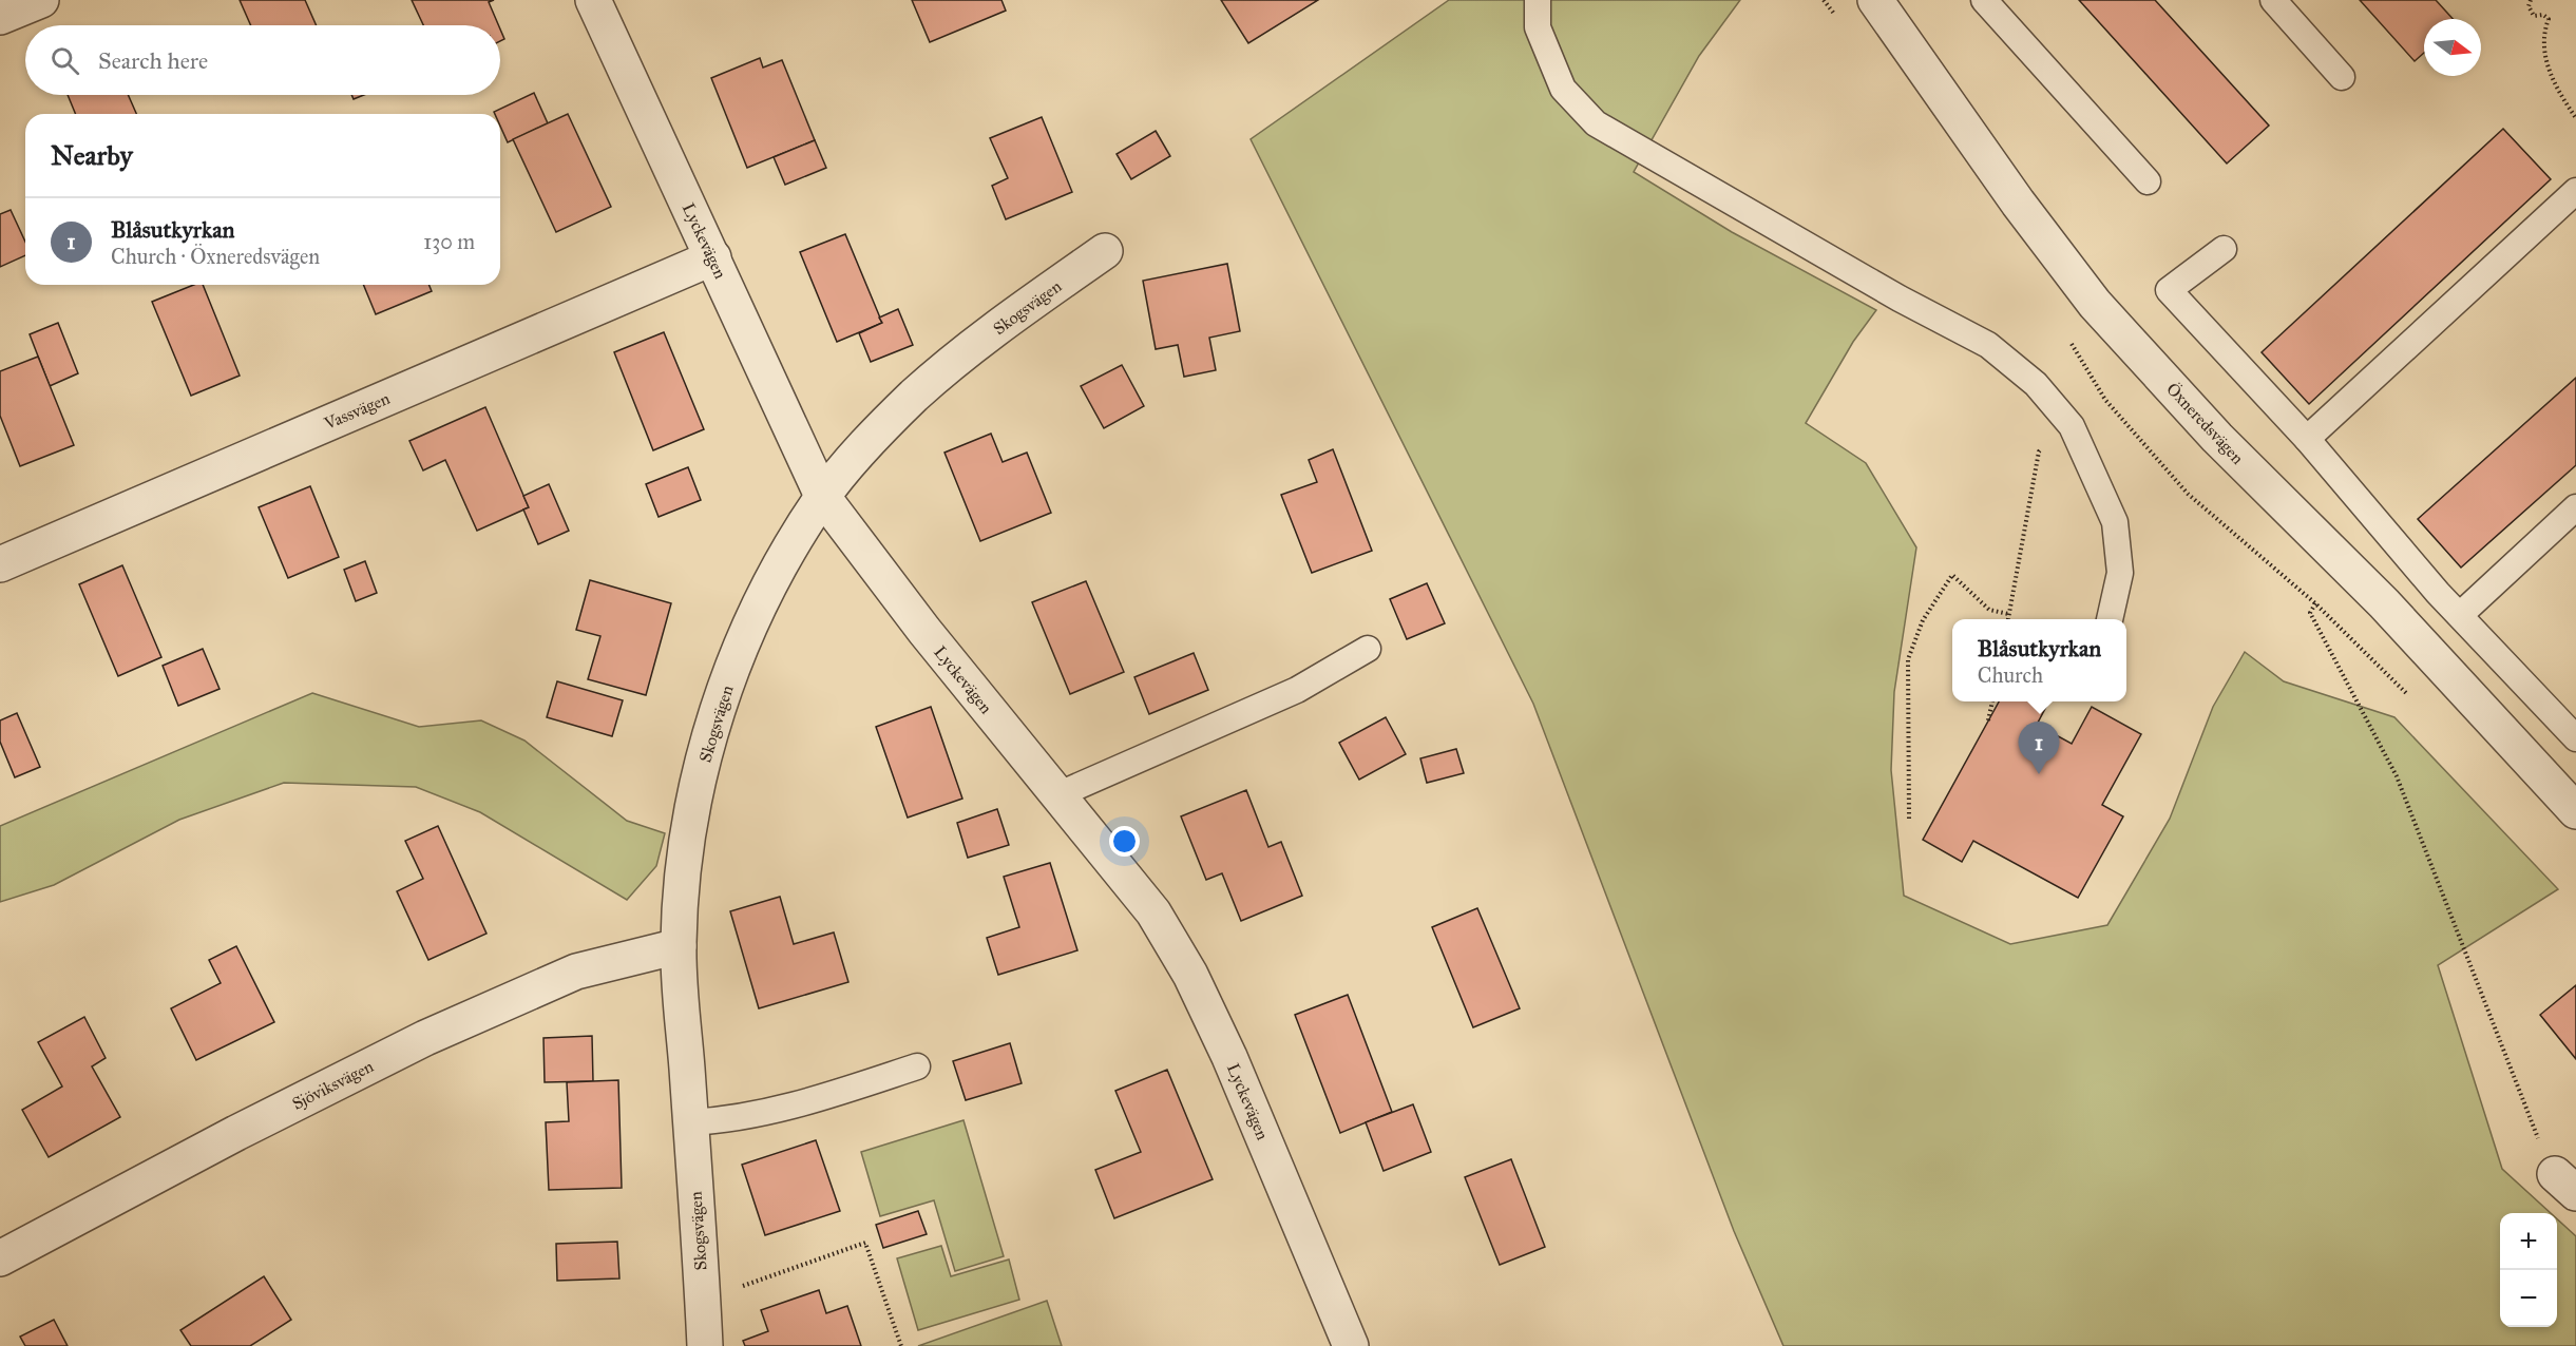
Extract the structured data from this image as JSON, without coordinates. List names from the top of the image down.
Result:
{
  "streets": {
    "street": [
      "Lyckevägen",
      "Skogsvägen",
      "Vassvägen",
      "Öxneredsvägen",
      "Sjöviksvägen"
    ]
  },
  "crossings": [
    ["Lyckevägen", "Skogsvägen"],
    ["Lyckevägen", "Vassvägen"],
    ["Skogsvägen", "Sjöviksvägen"]
  ],
  "north": "right",
  "page": {
    "search": "Search here",
    "heading": "Nearby",
    "list": [
      {
        "mark": "1",
        "name": "Blåsutkyrkan",
        "note": "Church · Öxneredsvägen",
        "value": "130 m"
      }
    ],
    "popup": ["Blåsutkyrkan", "Church"],
    "pins": "1",
    "map_buttons": ["+", "−"]
  }
}
